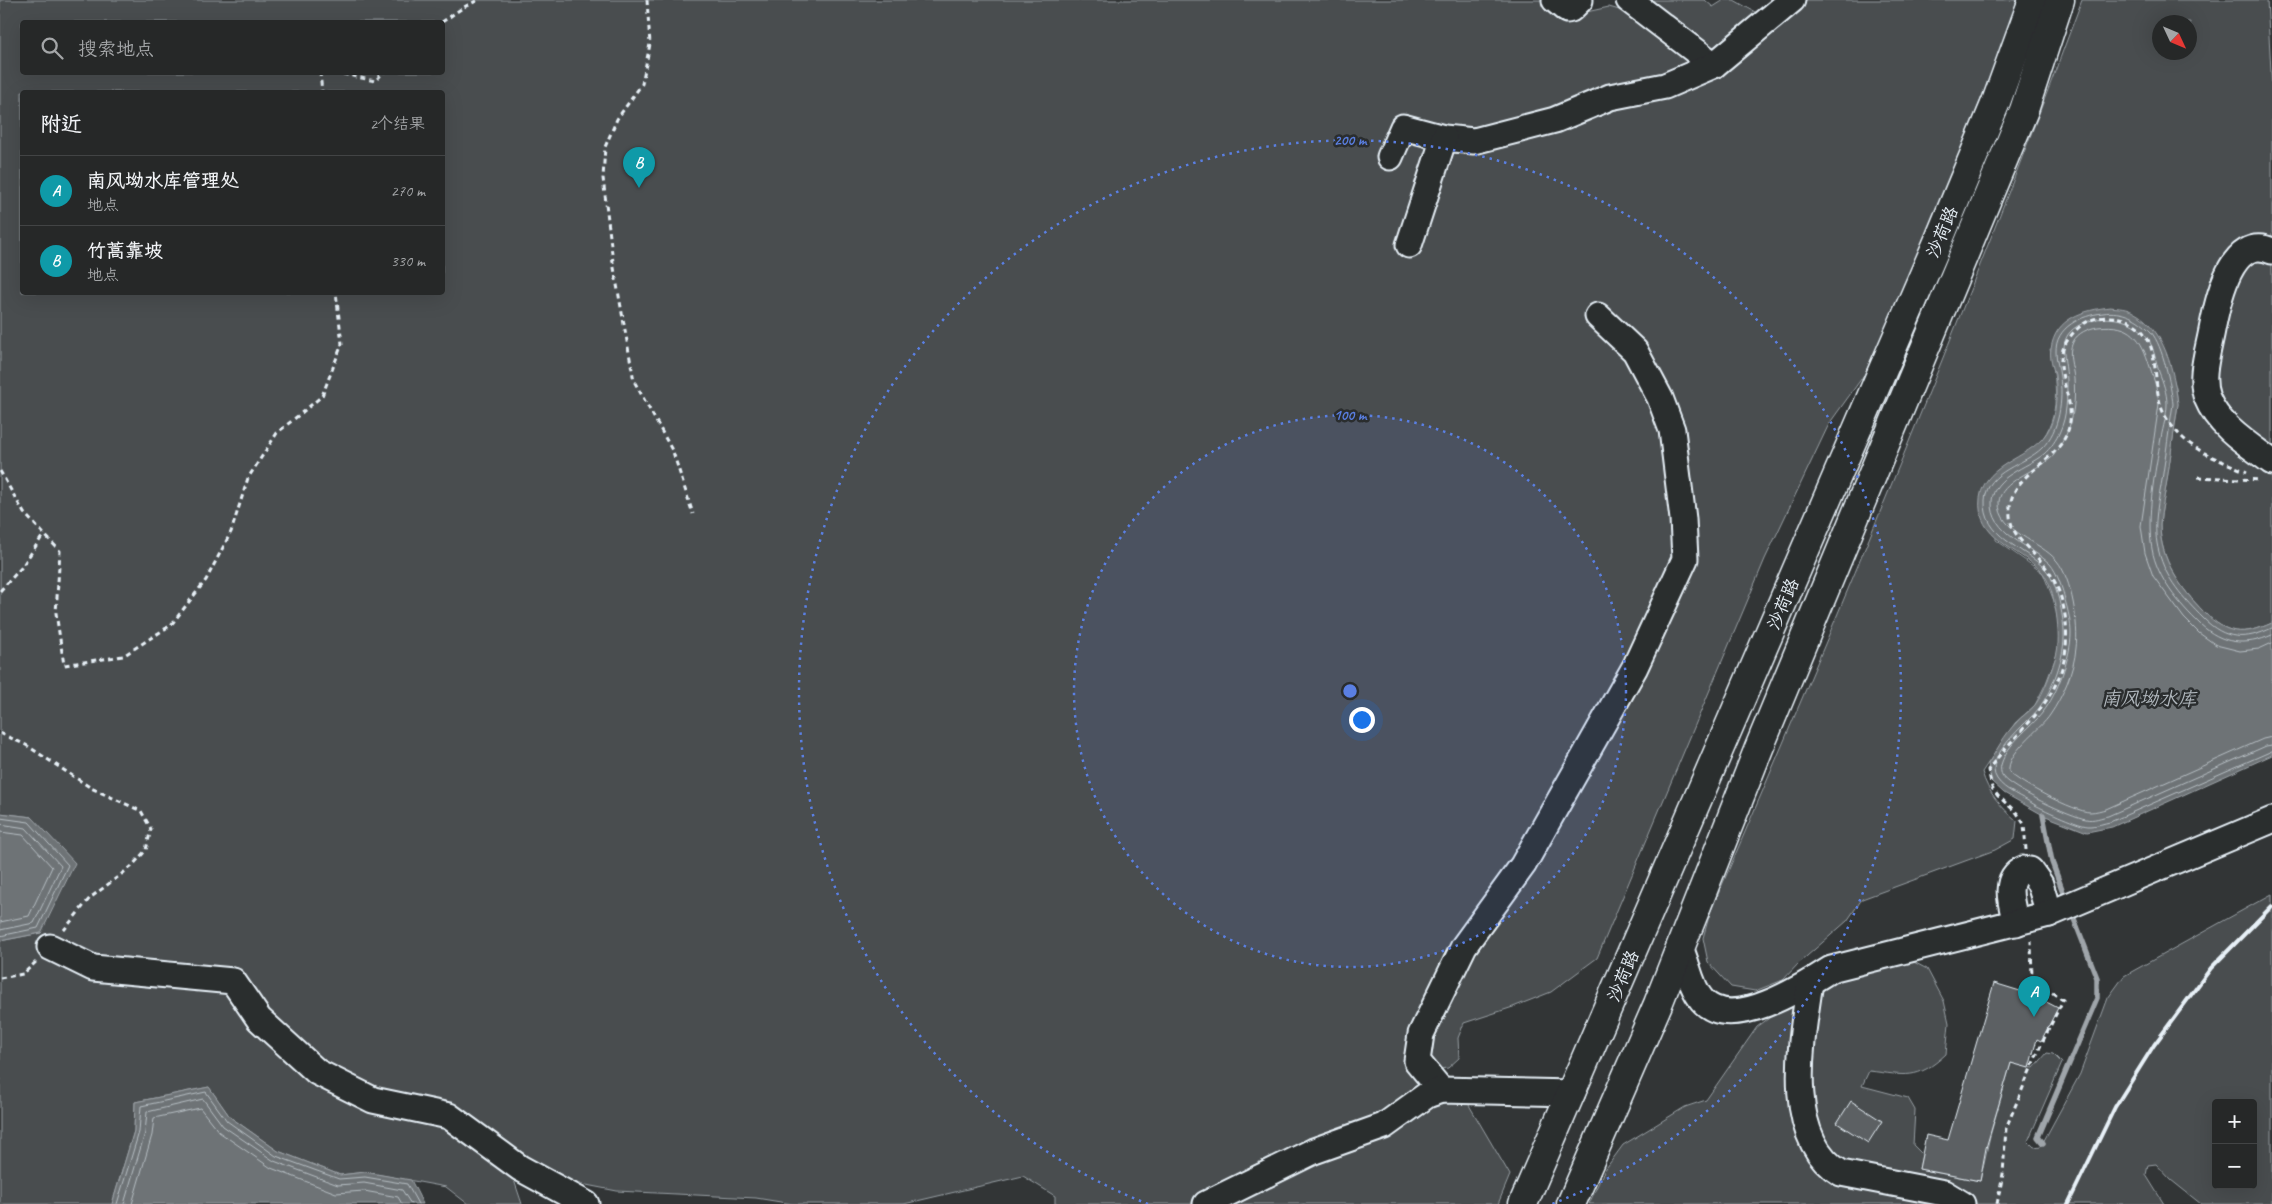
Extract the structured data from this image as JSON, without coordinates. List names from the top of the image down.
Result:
{
  "streets": {
    "main road": ["沙荷路"]
  },
  "water": ["南风坳水库"],
  "north": "bottom right",
  "page": {
    "search": "搜索地点",
    "heading": ["附近", "2个结果"],
    "pins": ["B", "A"],
    "list": [
      {
        "mark": "A",
        "name": "南风坳水库管理处",
        "note": "地点",
        "value": "270 m"
      },
      {
        "mark": "B",
        "name": "竹蒿靠坡",
        "note": "地点",
        "value": "330 m"
      }
    ],
    "map_buttons": ["+", "−"]
  },
  "rings": ["200 m", "100 m"]
}
